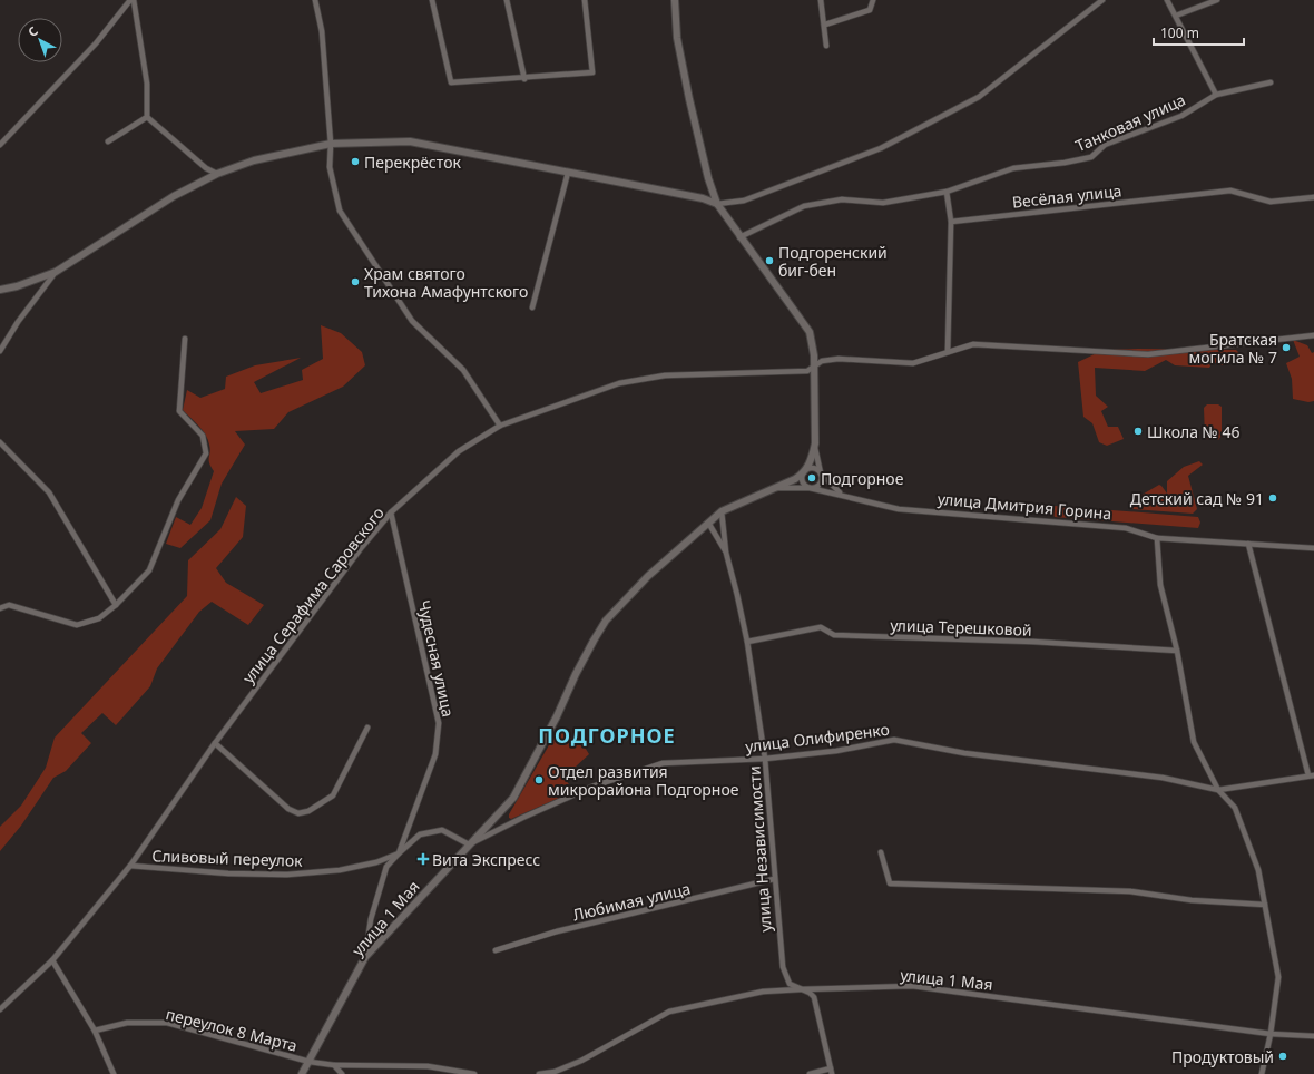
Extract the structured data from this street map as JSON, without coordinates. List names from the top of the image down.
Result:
{
  "streets": {
    "street": [
      "Танковая улица",
      "Весёлая улица",
      "улица Дмитрия Горина",
      "улица Серафима Саровского",
      "улица Терешковой",
      "Чудесная улица",
      "улица Олифиренко",
      "улица Независимости",
      "Сливовый переулок",
      "Любимая улица",
      "улица 1 Мая",
      "переулок 8 Марта"
    ]
  },
  "crossings": [
    ["улица Дмитрия Горина", "улица 1 Мая"],
    ["улица Серафима Саровского", "Чудесная улица"],
    ["улица Серафима Саровского", "Сливовый переулок"],
    ["улица Терешковой", "улица Независимости"],
    ["Чудесная улица", "Сливовый переулок"],
    ["Чудесная улица", "улица 1 Мая"],
    ["улица Олифиренко", "улица Независимости"],
    ["улица Олифиренко", "Сливовый переулок"],
    ["улица Олифиренко", "улица 1 Мая"],
    ["улица Независимости", "Любимая улица"],
    ["улица Независимости", "улица 1 Мая"],
    ["Сливовый переулок", "улица 1 Мая"],
    ["улица 1 Мая", "переулок 8 Марта"]
  ],
  "districts": ["ПОДГОРНОЕ"],
  "places": {
    "other": [
      "Перекрёсток",
      "Подгоренский биг-бен",
      "Храм святого Тихона Амафунтского",
      "Братская могила № 7",
      "Школа № 46",
      "Подгорное",
      "Детский сад № 91",
      "Отдел развития микрорайона Подгорное",
      "Продуктовый"
    ],
    "health": ["Вита Экспресс"]
  },
  "scale_bar": "100 m",
  "north": "top left"
}
